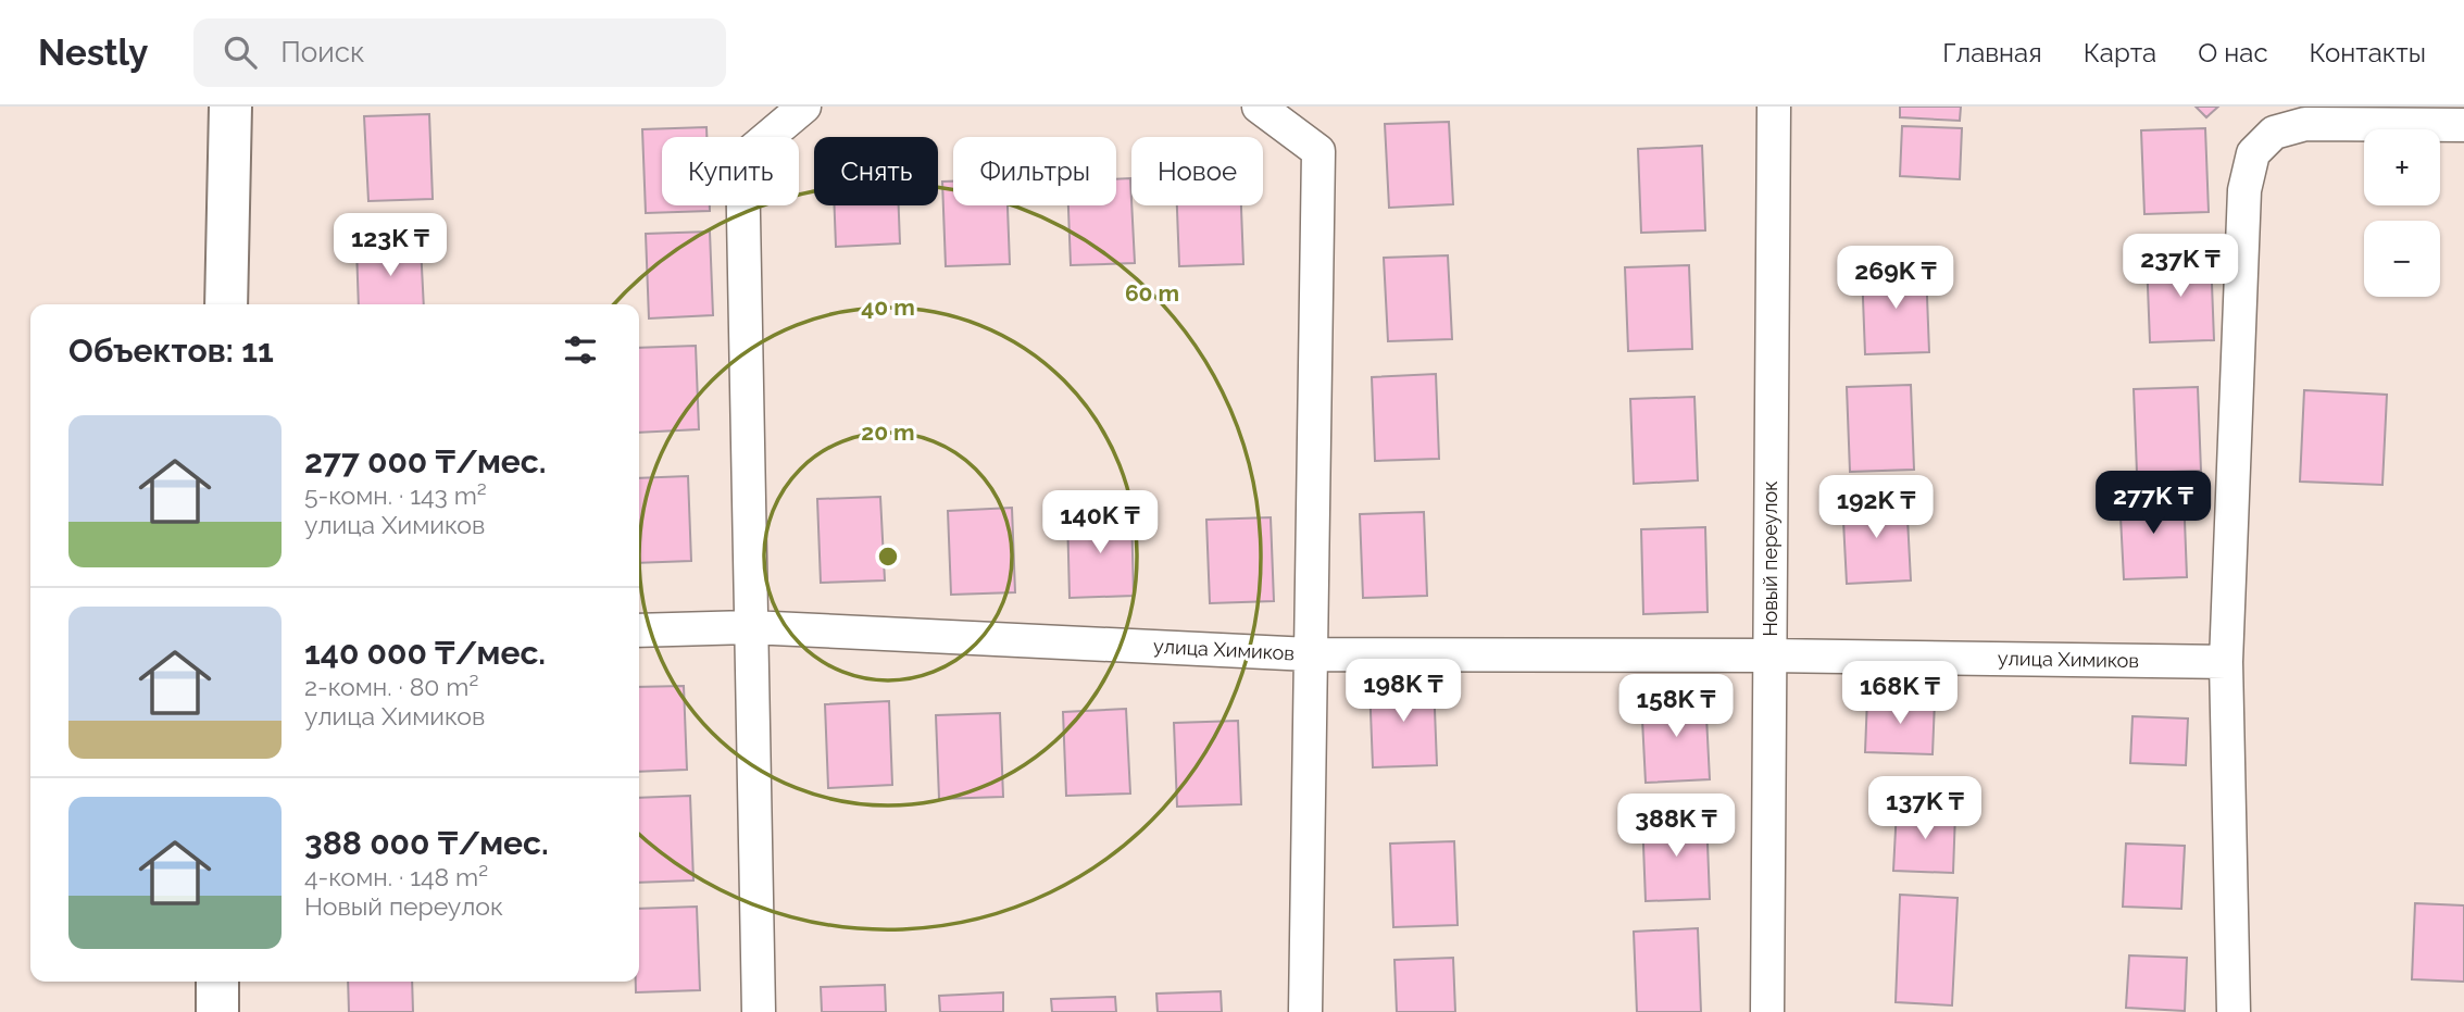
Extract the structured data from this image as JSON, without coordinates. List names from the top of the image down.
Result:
{
  "streets": {
    "street": ["Новый переулок", "улица Химиков"]
  },
  "crossings": [
    ["Новый переулок", "улица Химиков"]
  ],
  "page": {
    "header": "Nestly",
    "search": "Поиск",
    "nav": [
      "Главная",
      "Карта",
      "О нас",
      "Контакты"
    ],
    "map_buttons": ["+", "−"],
    "chip": [
      "Купить",
      "Снять",
      "Фильтры",
      "Новое"
    ],
    "price": [
      "123K ₸",
      "237K ₸",
      "269K ₸",
      "277K ₸",
      "192K ₸",
      "140K ₸",
      "198K ₸",
      "168K ₸",
      "158K ₸",
      "137K ₸",
      "388K ₸"
    ],
    "heading": "Объектов: 11",
    "list": [
      {
        "name": "277 000 ₸/мес.",
        "note": "5-комн. · 143 m² · улица Химиков"
      },
      {
        "name": "140 000 ₸/мес.",
        "note": "2-комн. · 80 m² · улица Химиков"
      },
      {
        "name": "388 000 ₸/мес.",
        "note": "4-комн. · 148 m² · Новый переулок"
      }
    ]
  },
  "rings": ["60 m", "40 m", "20 m"]
}
